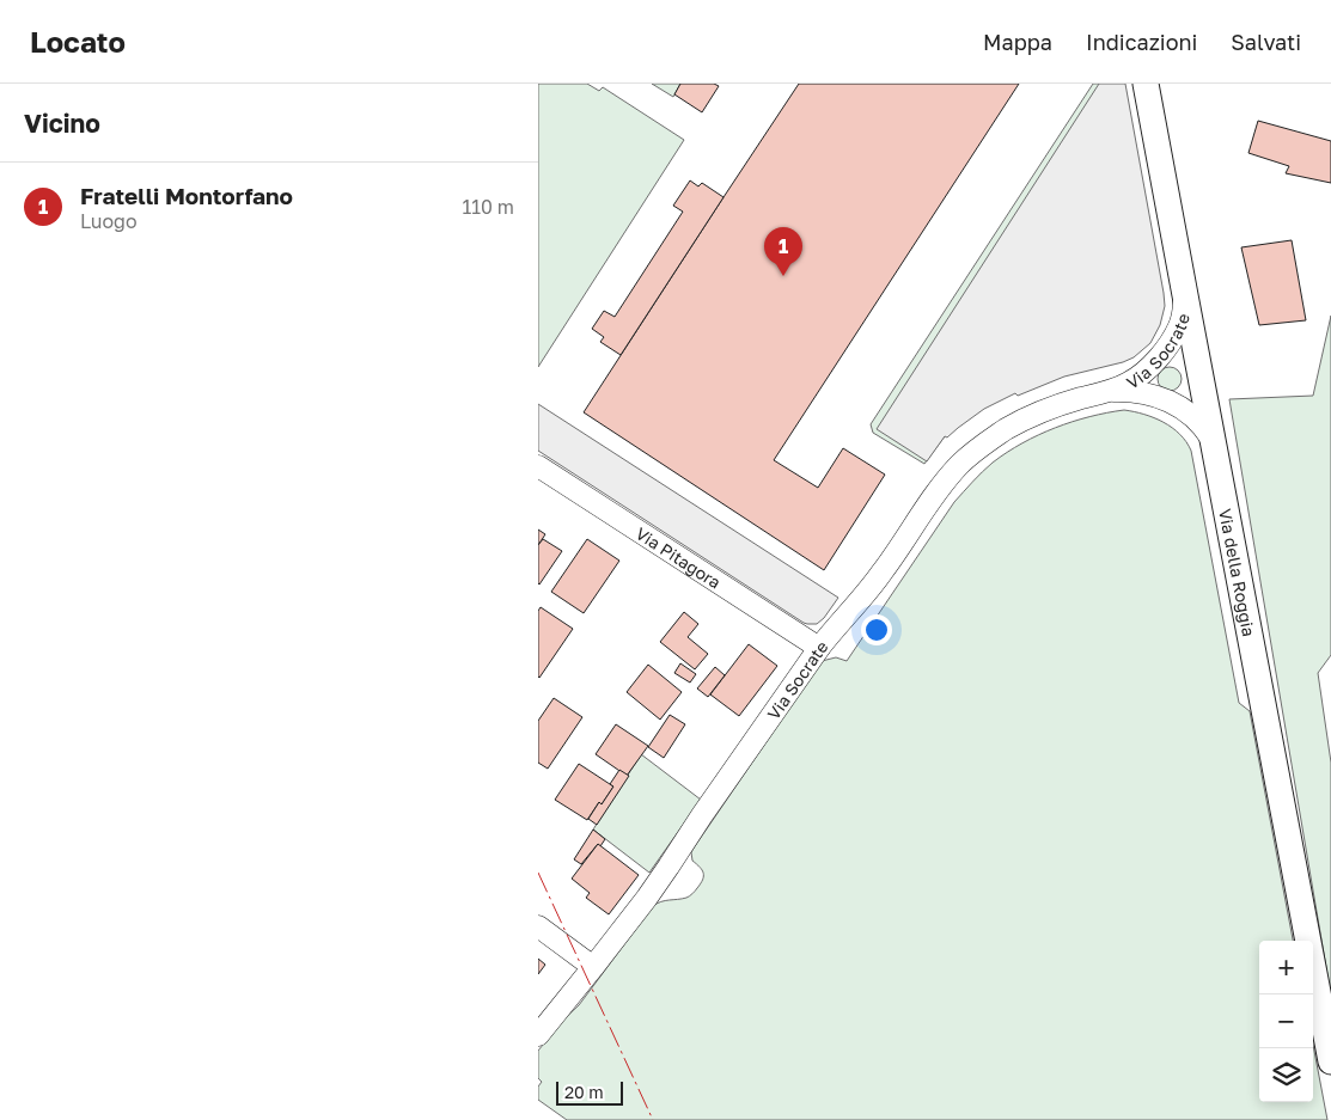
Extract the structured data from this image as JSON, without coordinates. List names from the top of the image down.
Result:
{
  "streets": {
    "street": ["Via Socrate", "Via Pitagora", "Via della Roggia"]
  },
  "crossings": [
    ["Via Socrate", "Via Pitagora"],
    ["Via Socrate", "Via della Roggia"]
  ],
  "scale_bar": "20 m",
  "page": {
    "header": "Locato",
    "nav": ["Mappa", "Indicazioni", "Salvati"],
    "heading": "Vicino",
    "list": [
      {
        "mark": "1",
        "name": "Fratelli Montorfano",
        "note": "Luogo",
        "value": "110 m"
      }
    ],
    "pins": "1",
    "map_buttons": ["+", "−"],
    "scale": "20 m"
  }
}
